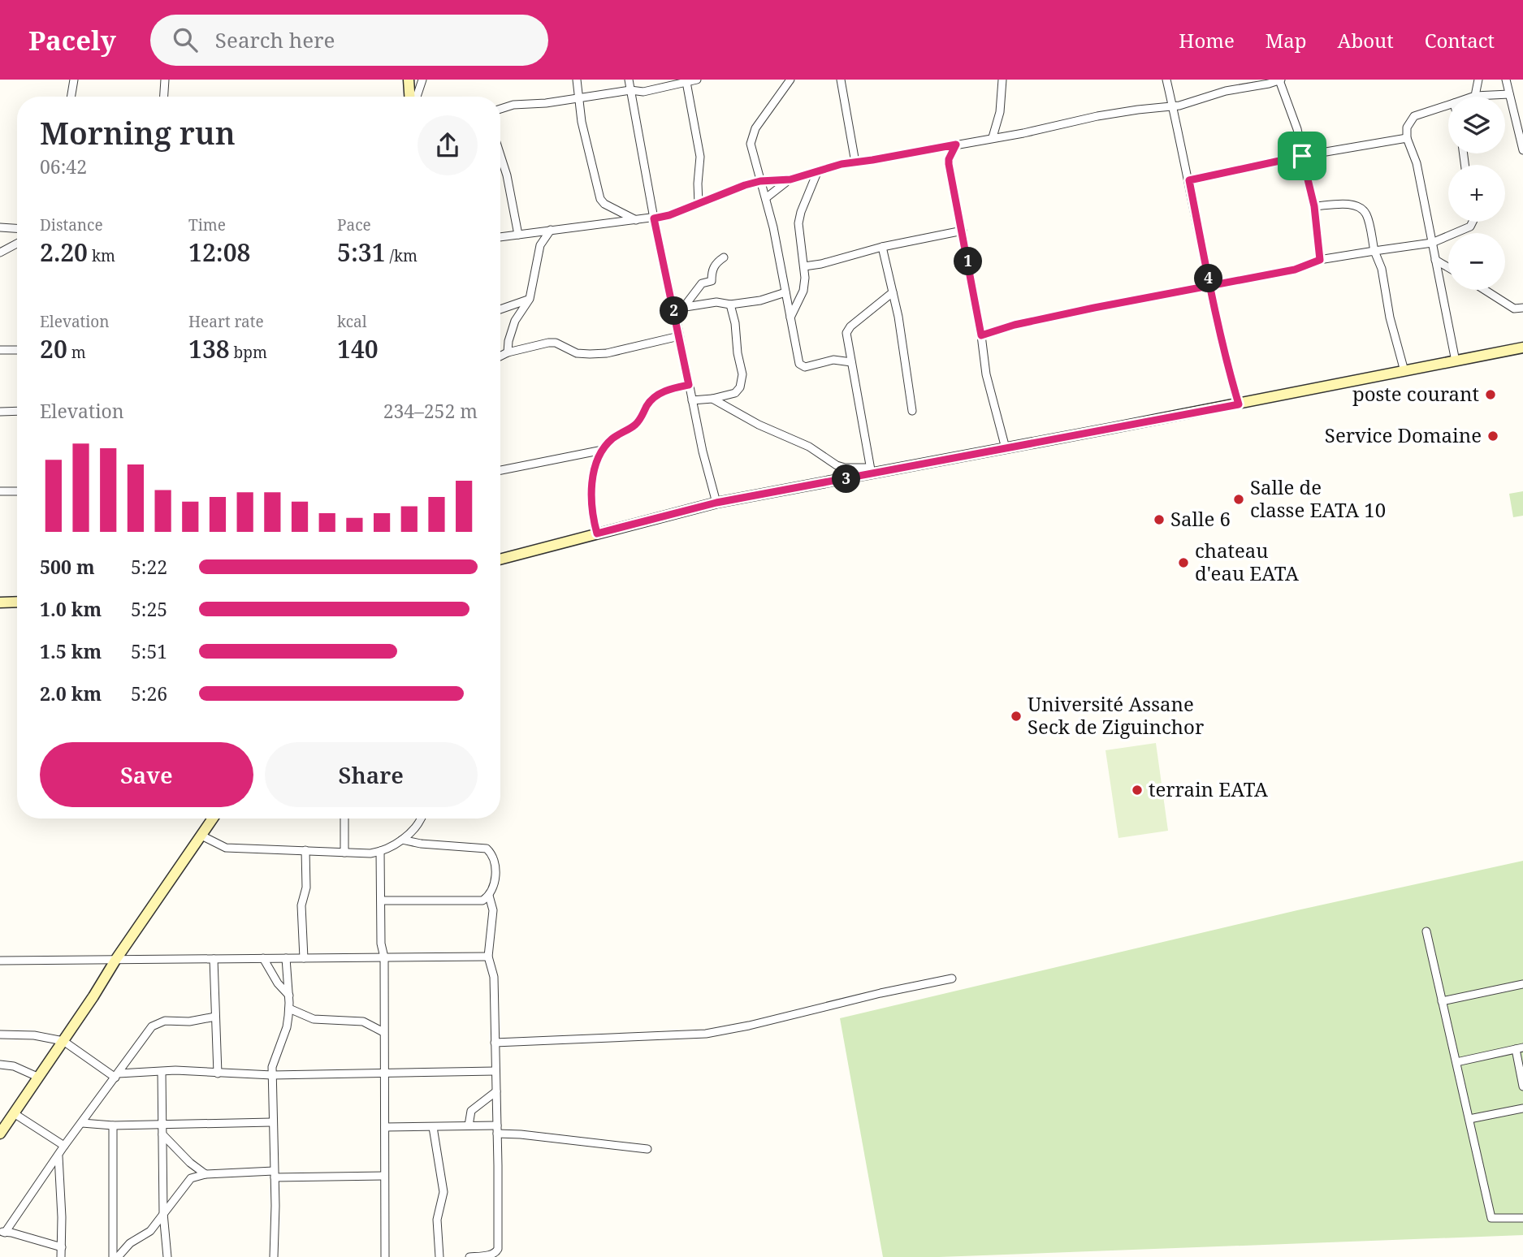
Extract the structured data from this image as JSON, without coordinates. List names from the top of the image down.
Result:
{
  "places": [
    "poste courant",
    "Service Domaine",
    "Salle de classe EATA 10",
    "Salle 6",
    "chateau d'eau EATA",
    "Université Assane Seck de Ziguinchor",
    "terrain EATA"
  ],
  "page": {
    "header": "Pacely",
    "search": "Search here",
    "nav": [
      "Home",
      "Map",
      "About",
      "Contact"
    ],
    "map_buttons": ["+", "−"],
    "heading": ["Morning run", "06:42"],
    "stats": [
      ["Distance", "2.20 km"],
      ["Time", "12:08"],
      ["Pace", "5:31 /km"],
      ["Elevation", "20 m"],
      ["Heart rate", "138 bpm"],
      ["kcal", "140"]
    ],
    "pins": [
      "1",
      "4",
      "2",
      "3"
    ],
    "chart": ["Elevation", "234–252 m"],
    "list": [
      {
        "name": "500 m",
        "note": "5:22"
      },
      {
        "name": "1.0 km",
        "note": "5:25"
      },
      {
        "name": "1.5 km",
        "note": "5:51"
      },
      {
        "name": "2.0 km",
        "note": "5:26"
      }
    ],
    "buttons": ["Save", "Share"]
  }
}
